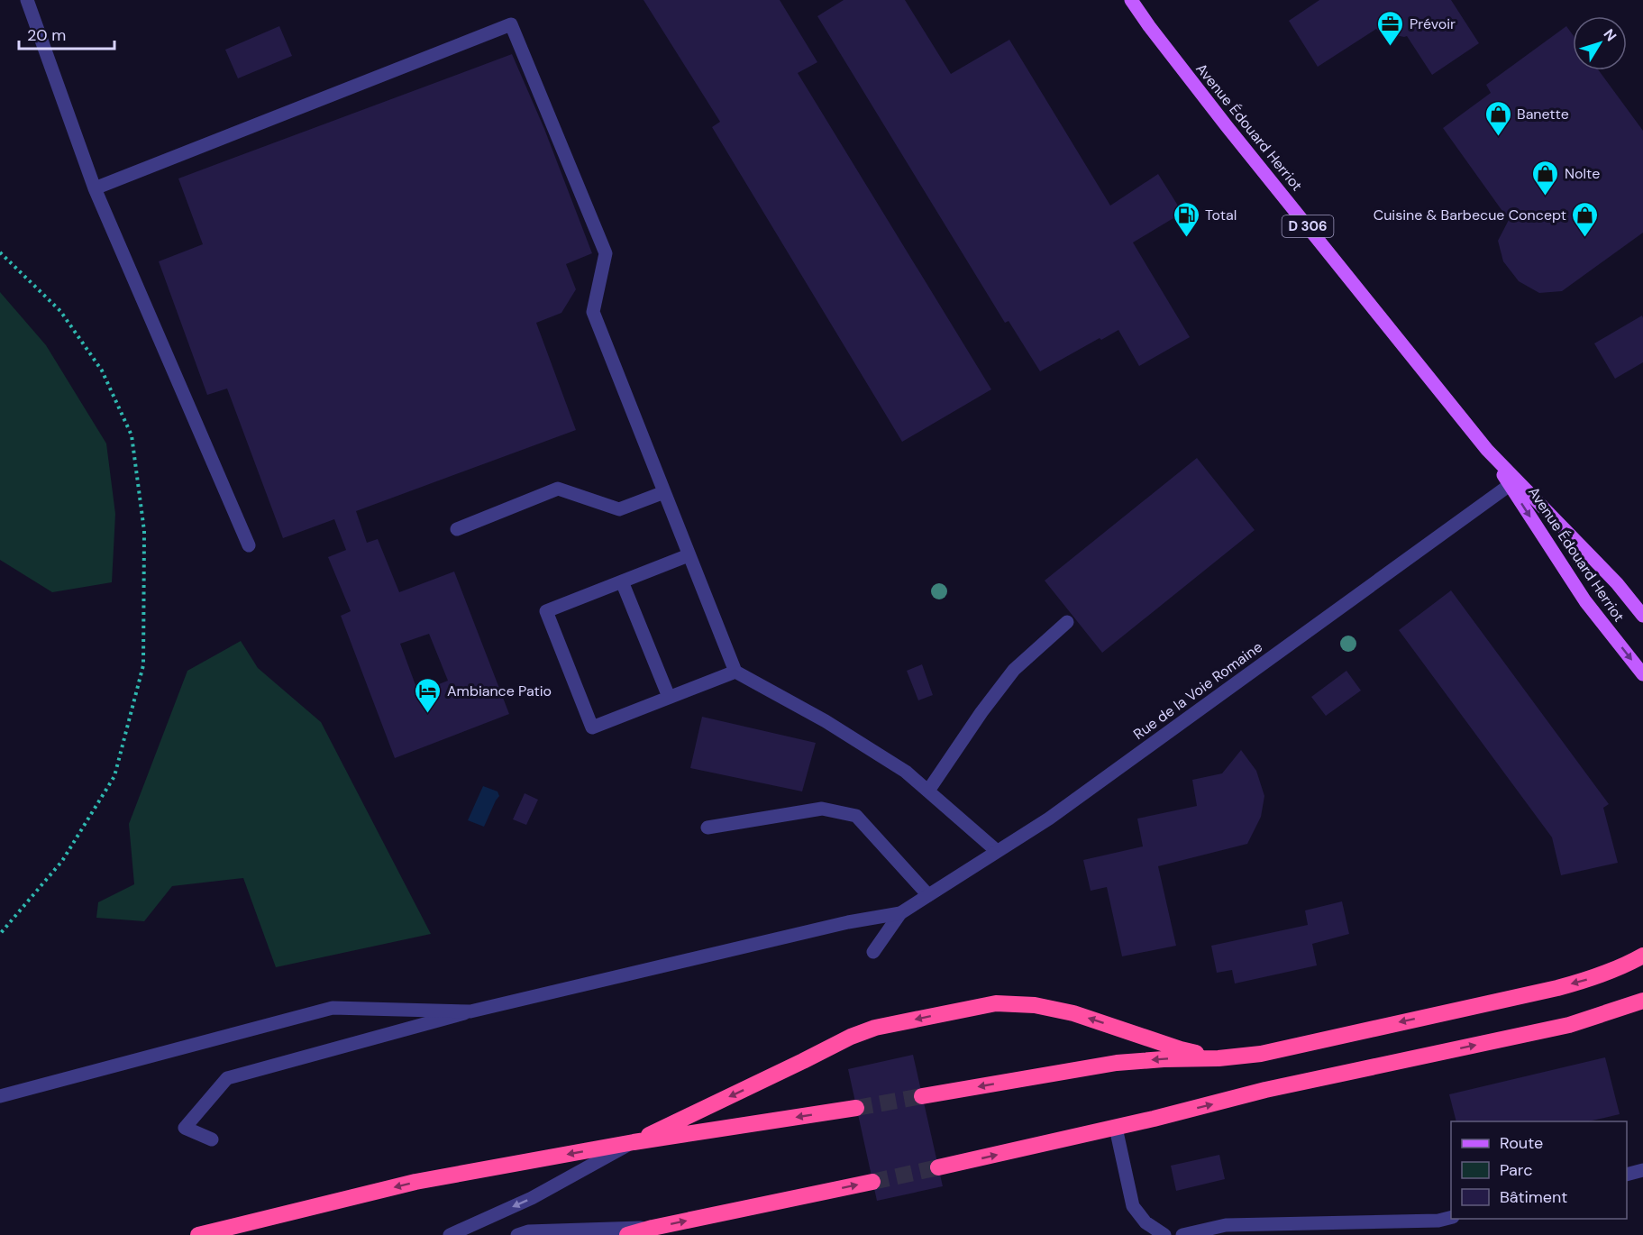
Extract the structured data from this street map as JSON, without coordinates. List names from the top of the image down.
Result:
{
  "streets": {
    "main road": ["Avenue Édouard Herriot", "D 306"],
    "street": ["Rue de la Voie Romaine"]
  },
  "crossings": [
    ["Avenue Édouard Herriot", "Rue de la Voie Romaine"]
  ],
  "places": {
    "office": ["Prévoir"],
    "shop": ["Banette", "Nolte", "Cuisine & Barbecue Concept"],
    "fuel station": ["Total"],
    "hotel": ["Ambiance Patio"]
  },
  "legend": ["Route", "Parc", "Bâtiment"],
  "scale_bar": "20 m",
  "north": "top right"
}
